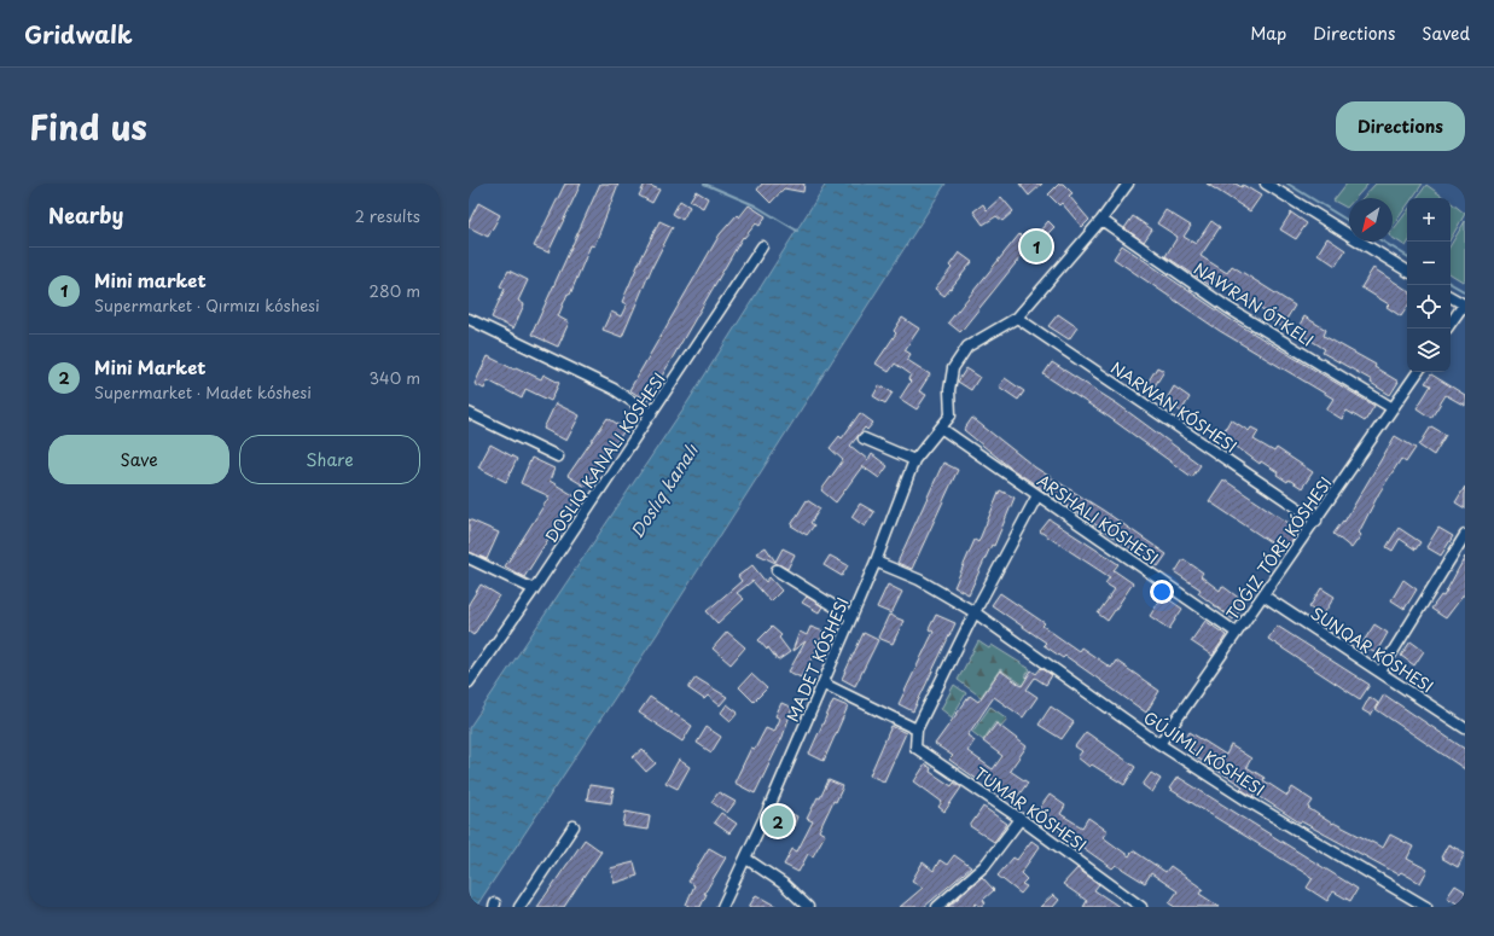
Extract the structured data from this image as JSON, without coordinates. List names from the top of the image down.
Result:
{
  "streets": {
    "street": [
      "NAWRAN ÓTKELI",
      "NARWAN KÓSHESI",
      "SUNQAR KÓSHESI",
      "MADET KÓSHESI",
      "GÚJIMLI KÓSHESI",
      "TUMAR KÓSHESI"
    ]
  },
  "crossings": [
    ["MADET KÓSHESI", "GÚJIMLI KÓSHESI"]
  ],
  "water": ["Doslıq kanalı"],
  "north": "bottom left",
  "page": {
    "header": "Gridwalk",
    "nav": ["Map", "Directions", "Saved"],
    "title": "Find us",
    "buttons": [
      "Directions",
      ["Save", "Share"]
    ],
    "heading": ["Nearby", "2 results"],
    "map_buttons": ["+", "−"],
    "pins": ["1", "2"],
    "list": [
      {
        "mark": "1",
        "name": "Mini market",
        "note": "Supermarket · Qırmızı kóshesi",
        "value": "280 m"
      },
      {
        "mark": "2",
        "name": "Mini Market",
        "note": "Supermarket · Madet kóshesi",
        "value": "340 m"
      }
    ]
  }
}
